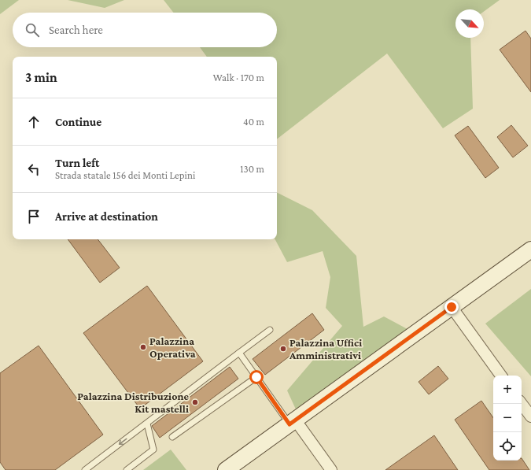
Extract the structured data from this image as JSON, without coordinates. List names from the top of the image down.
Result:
{
  "places": ["Palazzina Operativa", "Palazzina Uffici Amministrativi", "Palazzina Distribuzione Kit mastelli"],
  "north": "bottom right",
  "page": {
    "search": "Search here",
    "heading": ["3 min", "Walk · 170 m"],
    "list": [
      ["Continue", "40 m"],
      ["Turn left", "Strada statale 156 dei Monti Lepini", "130 m"],
      "Arrive at destination"
    ],
    "map_buttons": ["+", "−"]
  }
}
